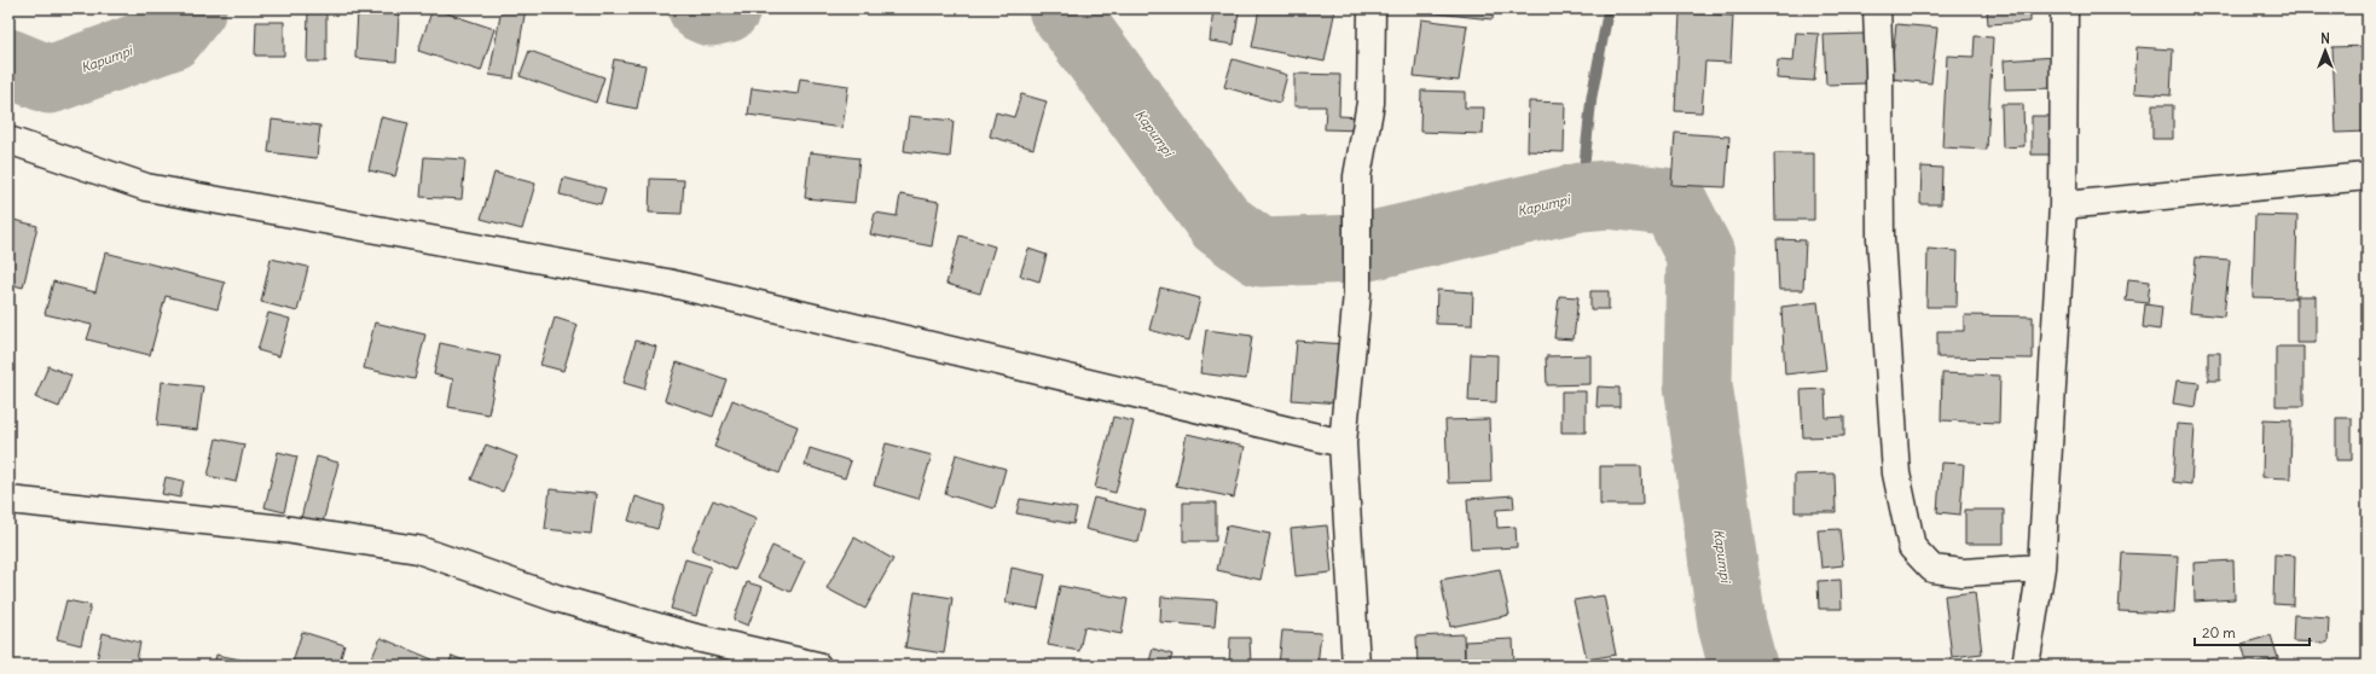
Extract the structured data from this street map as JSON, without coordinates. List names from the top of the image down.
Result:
{
  "water": ["Kapumpi"],
  "scale_bar": "20 m",
  "north": "top"
}
